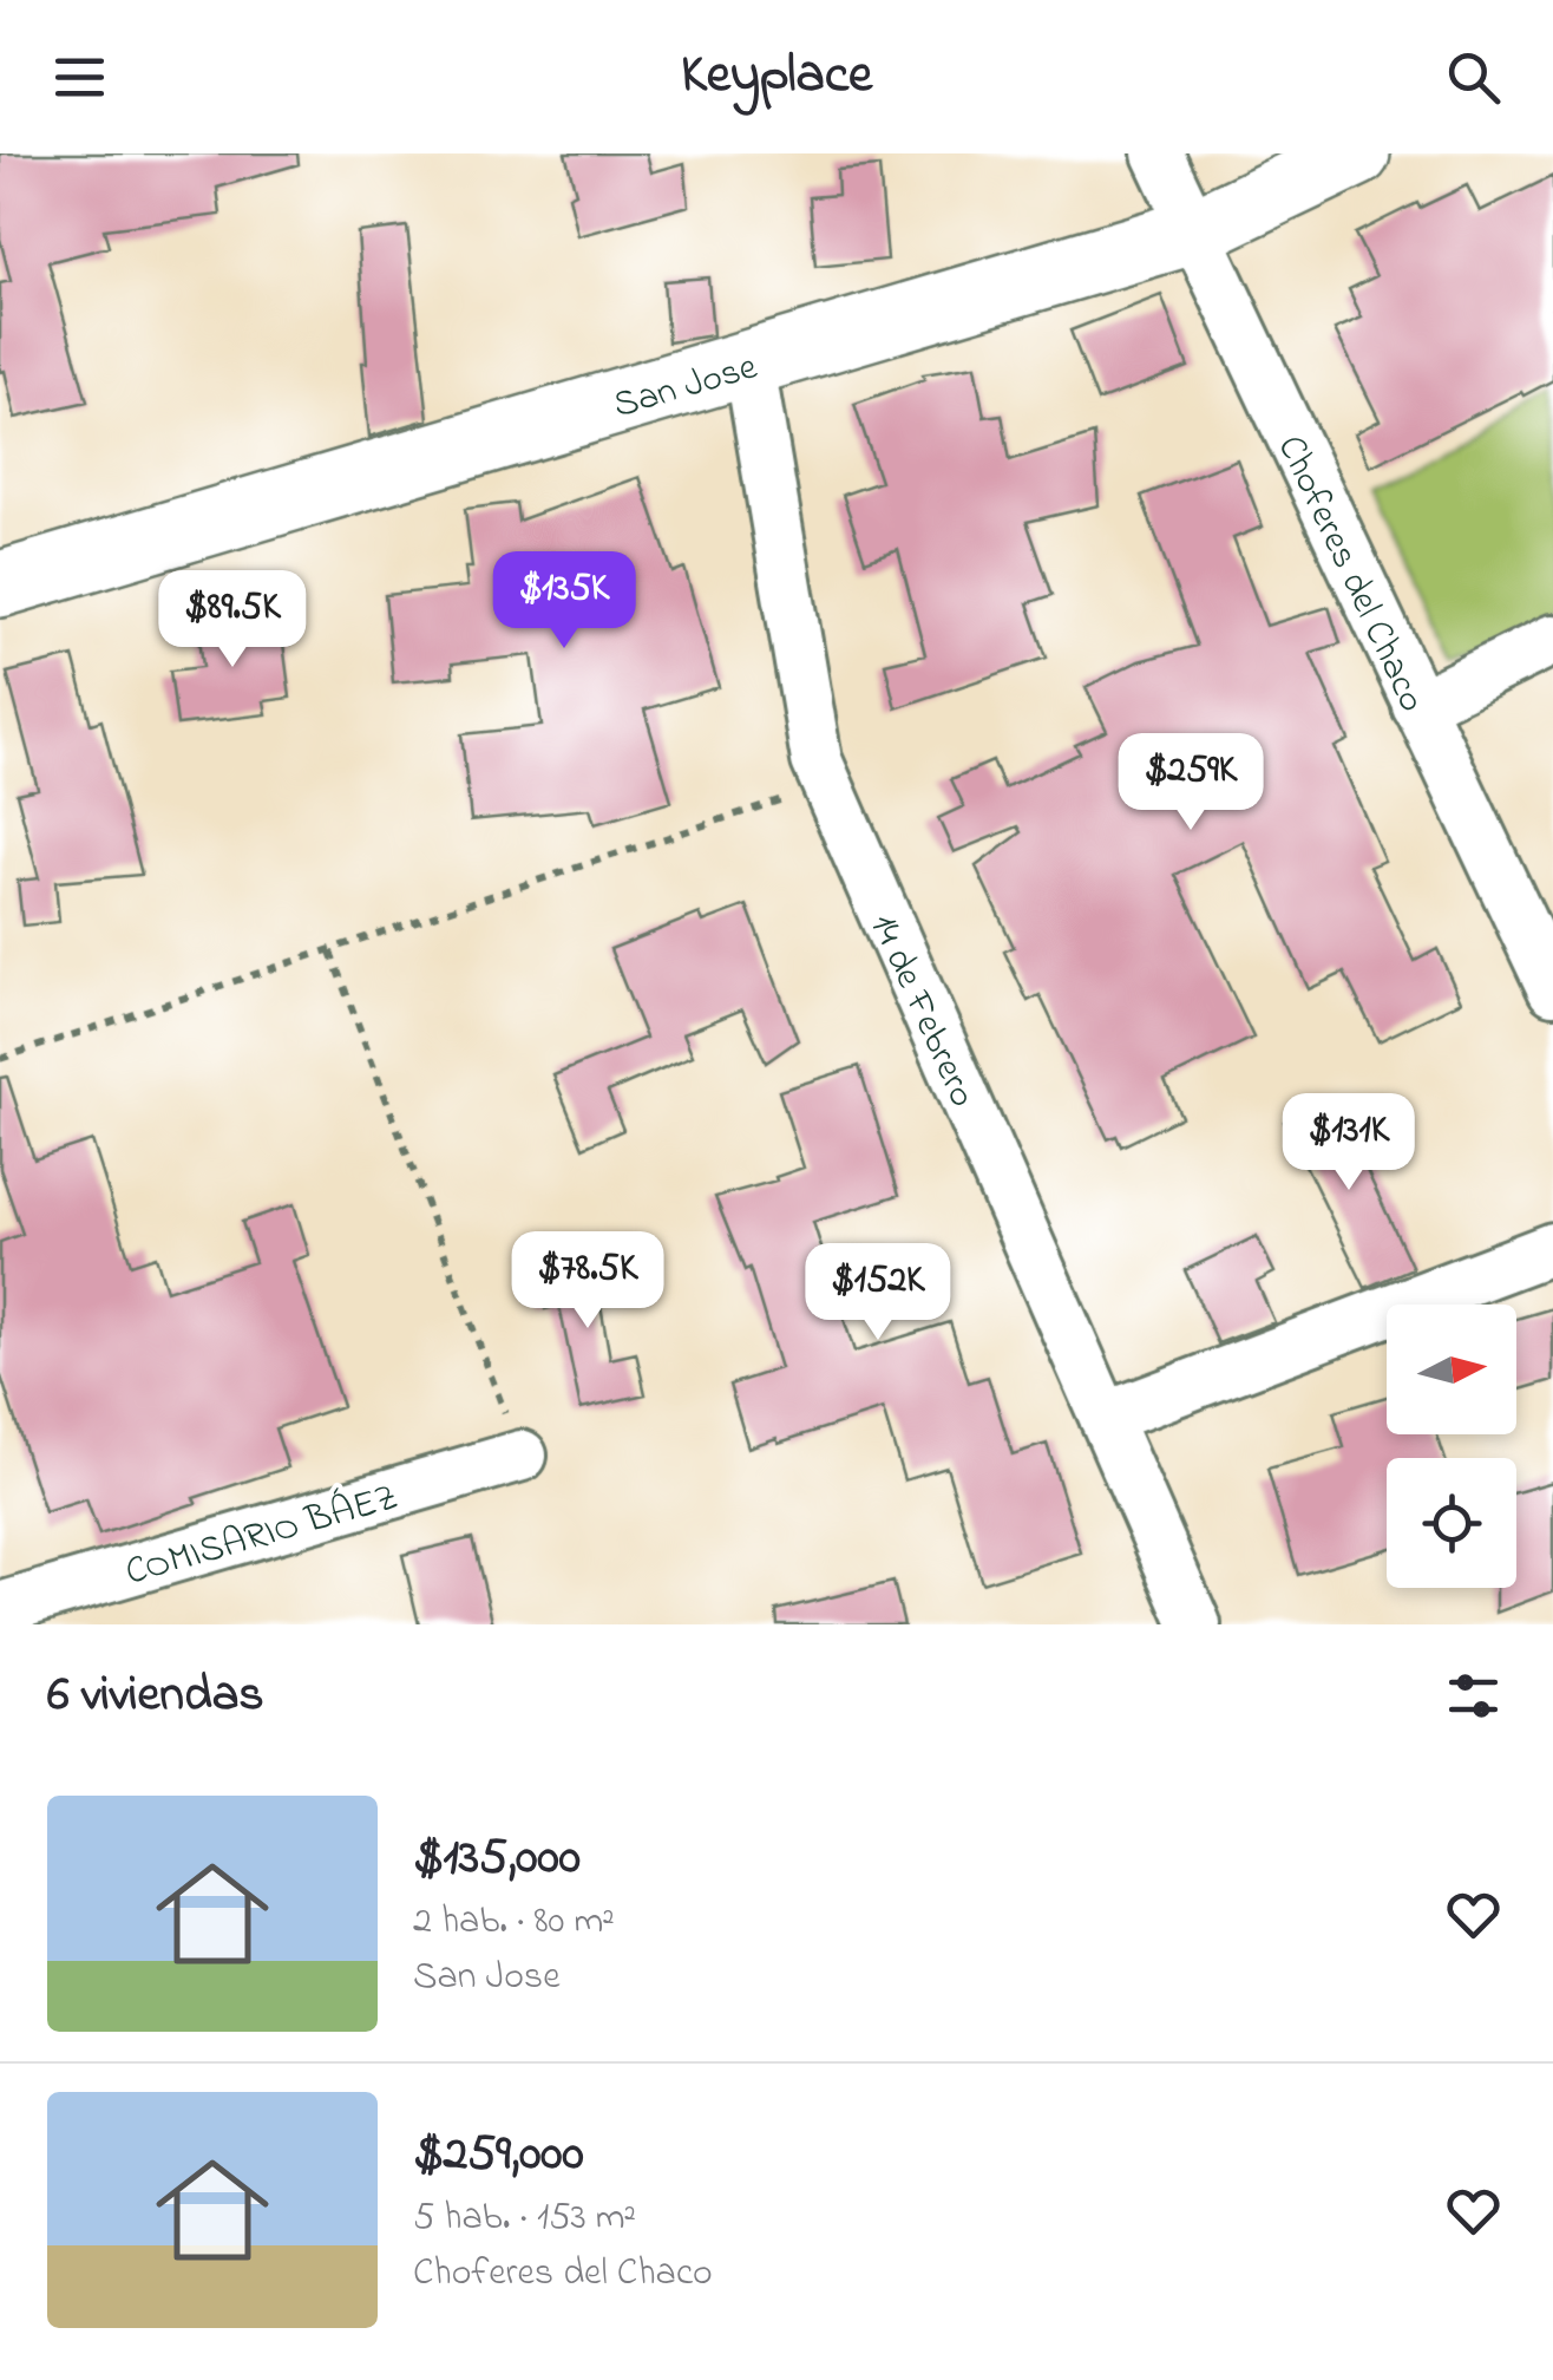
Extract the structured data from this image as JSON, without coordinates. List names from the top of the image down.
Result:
{
  "streets": {
    "street": [
      "San Jose",
      "Choferes del Chaco",
      "14 de Febrero",
      "COMISARIO BÁEZ"
    ]
  },
  "crossings": [
    ["San Jose", "Choferes del Chaco"],
    ["San Jose", "14 de Febrero"]
  ],
  "north": "right",
  "page": {
    "header": "Keyplace",
    "price": [
      "$135K",
      "$89.5K",
      "$259K",
      "$131K",
      "$78.5K",
      "$152K"
    ],
    "heading": "6 viviendas",
    "list": [
      {
        "name": "$135,000",
        "note": "2 hab. · 80 m² · San Jose"
      },
      {
        "name": "$259,000",
        "note": "5 hab. · 153 m² · Choferes del Chaco"
      }
    ]
  }
}
